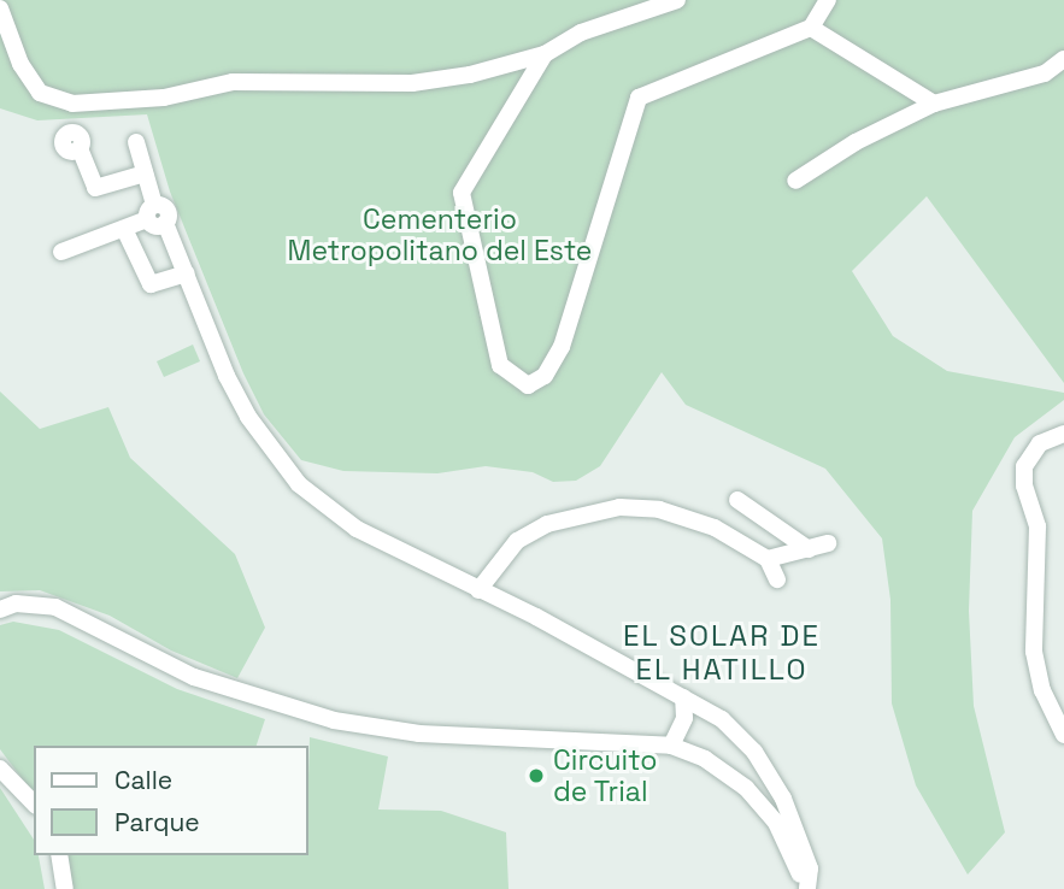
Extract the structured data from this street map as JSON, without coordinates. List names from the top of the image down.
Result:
{
  "districts": ["EL SOLAR DE EL HATILLO"],
  "parks": ["Cementerio Metropolitano del Este"],
  "places": ["Circuito de Trial"],
  "legend": ["Calle", "Parque"]
}
